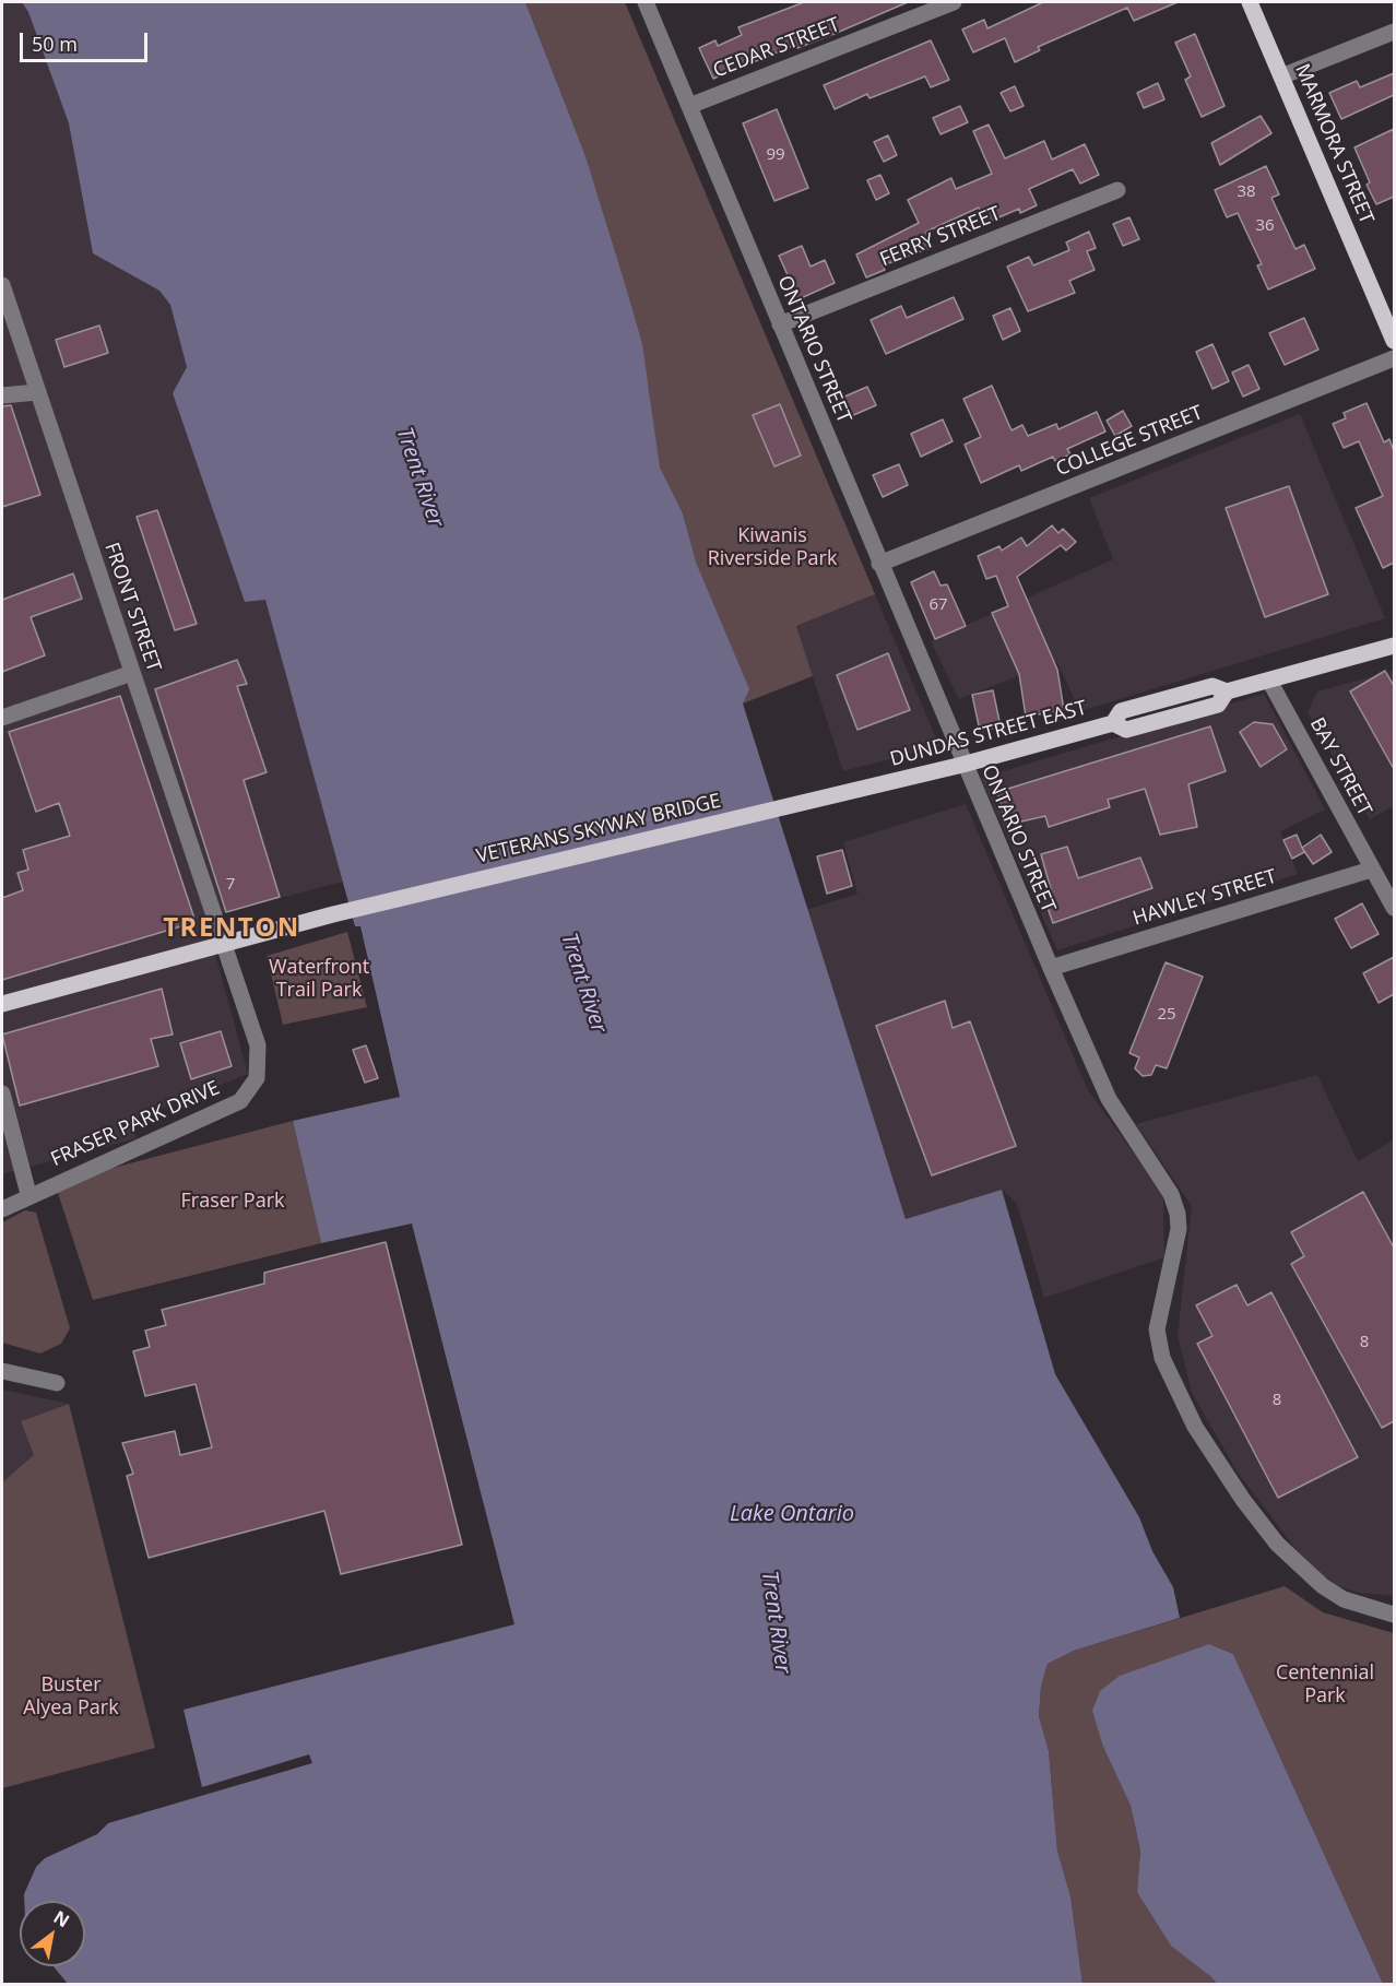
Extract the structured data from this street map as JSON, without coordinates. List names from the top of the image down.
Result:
{
  "streets": {
    "main road": ["MARMORA STREET", "DUNDAS STREET EAST", "VETERANS SKYWAY BRIDGE"],
    "street": [
      "CEDAR STREET",
      "FERRY STREET",
      "ONTARIO STREET",
      "COLLEGE STREET",
      "FRONT STREET",
      "BAY STREET",
      "HAWLEY STREET",
      "FRASER PARK DRIVE"
    ]
  },
  "crossings": [
    ["CEDAR STREET", "ONTARIO STREET"],
    ["FERRY STREET", "ONTARIO STREET"],
    ["ONTARIO STREET", "COLLEGE STREET"],
    ["ONTARIO STREET", "DUNDAS STREET EAST"],
    ["ONTARIO STREET", "HAWLEY STREET"],
    ["FRONT STREET", "VETERANS SKYWAY BRIDGE"],
    ["FRONT STREET", "FRASER PARK DRIVE"],
    ["DUNDAS STREET EAST", "BAY STREET"],
    ["DUNDAS STREET EAST", "VETERANS SKYWAY BRIDGE"],
    ["BAY STREET", "HAWLEY STREET"],
    ["VETERANS SKYWAY BRIDGE", "FRASER PARK DRIVE"]
  ],
  "districts": ["TRENTON"],
  "water": ["Trent River", "Lake Ontario"],
  "parks": [
    "Kiwanis Riverside Park",
    "Waterfront Trail Park",
    "Fraser Park",
    "Centennial Park",
    "Buster Alyea Park"
  ],
  "house_numbers": [
    "99",
    "38",
    "36",
    "67",
    "7",
    "25",
    "8",
    "8"
  ],
  "scale_bar": "50 m",
  "north": "top right"
}
